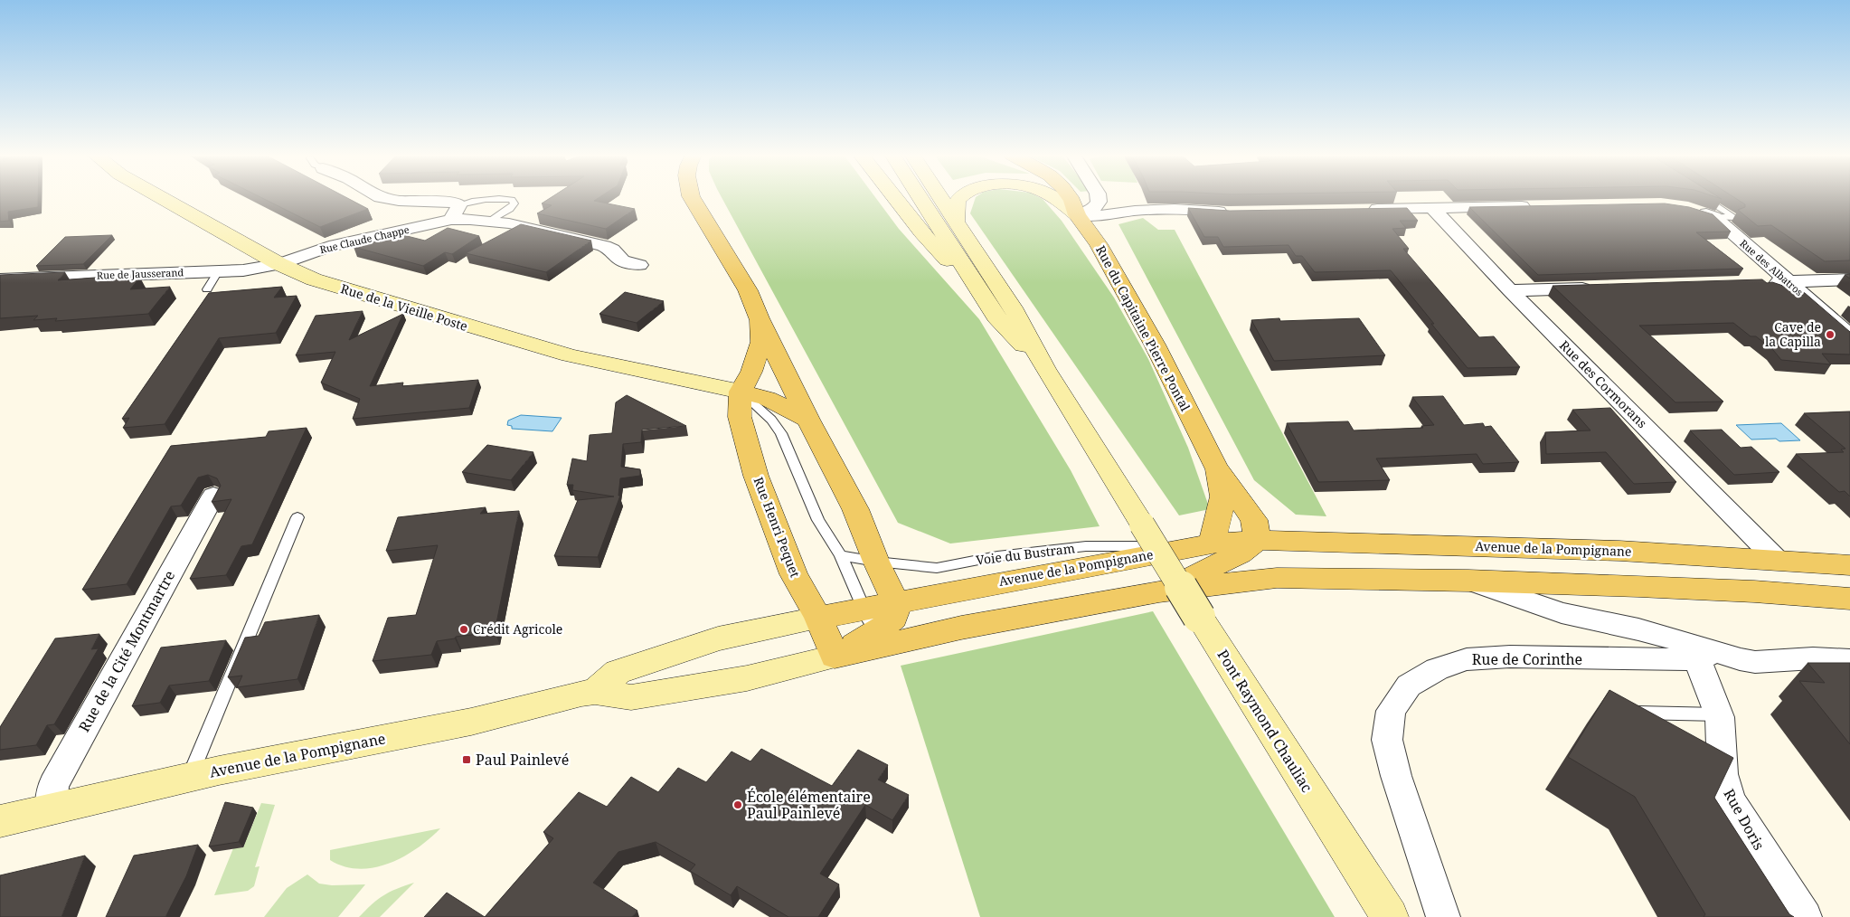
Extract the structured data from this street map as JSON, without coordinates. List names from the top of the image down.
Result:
{
  "streets": {
    "main road": [
      "Rue de la Vieille Poste",
      "Rue du Capitaine Pierre Pontal",
      "Rue Henri Pequet",
      "Avenue de la Pompignane",
      "Pont Raymond Chauliac"
    ],
    "street": [
      "Rue Claude Chappe",
      "Rue des Albatros",
      "Rue de Jausserand",
      "Rue des Cormorans",
      "Rue de la Cité Montmartre",
      "Rue de Corinthe",
      "Rue Doris"
    ],
    "lane": ["Voie du Bustram"]
  },
  "crossings": [
    ["Rue Claude Chappe", "Rue de Jausserand"],
    ["Rue Claude Chappe", "Rue de la Vieille Poste"],
    ["Rue de Jausserand", "Rue de la Vieille Poste"],
    ["Rue de la Vieille Poste", "Rue Henri Pequet"],
    ["Rue du Capitaine Pierre Pontal", "Avenue de la Pompignane"],
    ["Rue du Capitaine Pierre Pontal", "Voie du Bustram"],
    ["Rue des Cormorans", "Avenue de la Pompignane"],
    ["Rue Henri Pequet", "Avenue de la Pompignane"],
    ["Rue Henri Pequet", "Voie du Bustram"],
    ["Avenue de la Pompignane", "Voie du Bustram"],
    ["Avenue de la Pompignane", "Rue de la Cité Montmartre"],
    ["Avenue de la Pompignane", "Rue de Corinthe"],
    ["Avenue de la Pompignane", "Rue Doris"],
    ["Rue de Corinthe", "Rue Doris"]
  ],
  "places": {
    "other": ["Cave de la Capilla", "Crédit Agricole", "École élémentaire Paul Painlevé"],
    "transit": ["Paul Painlevé"]
  }
}
